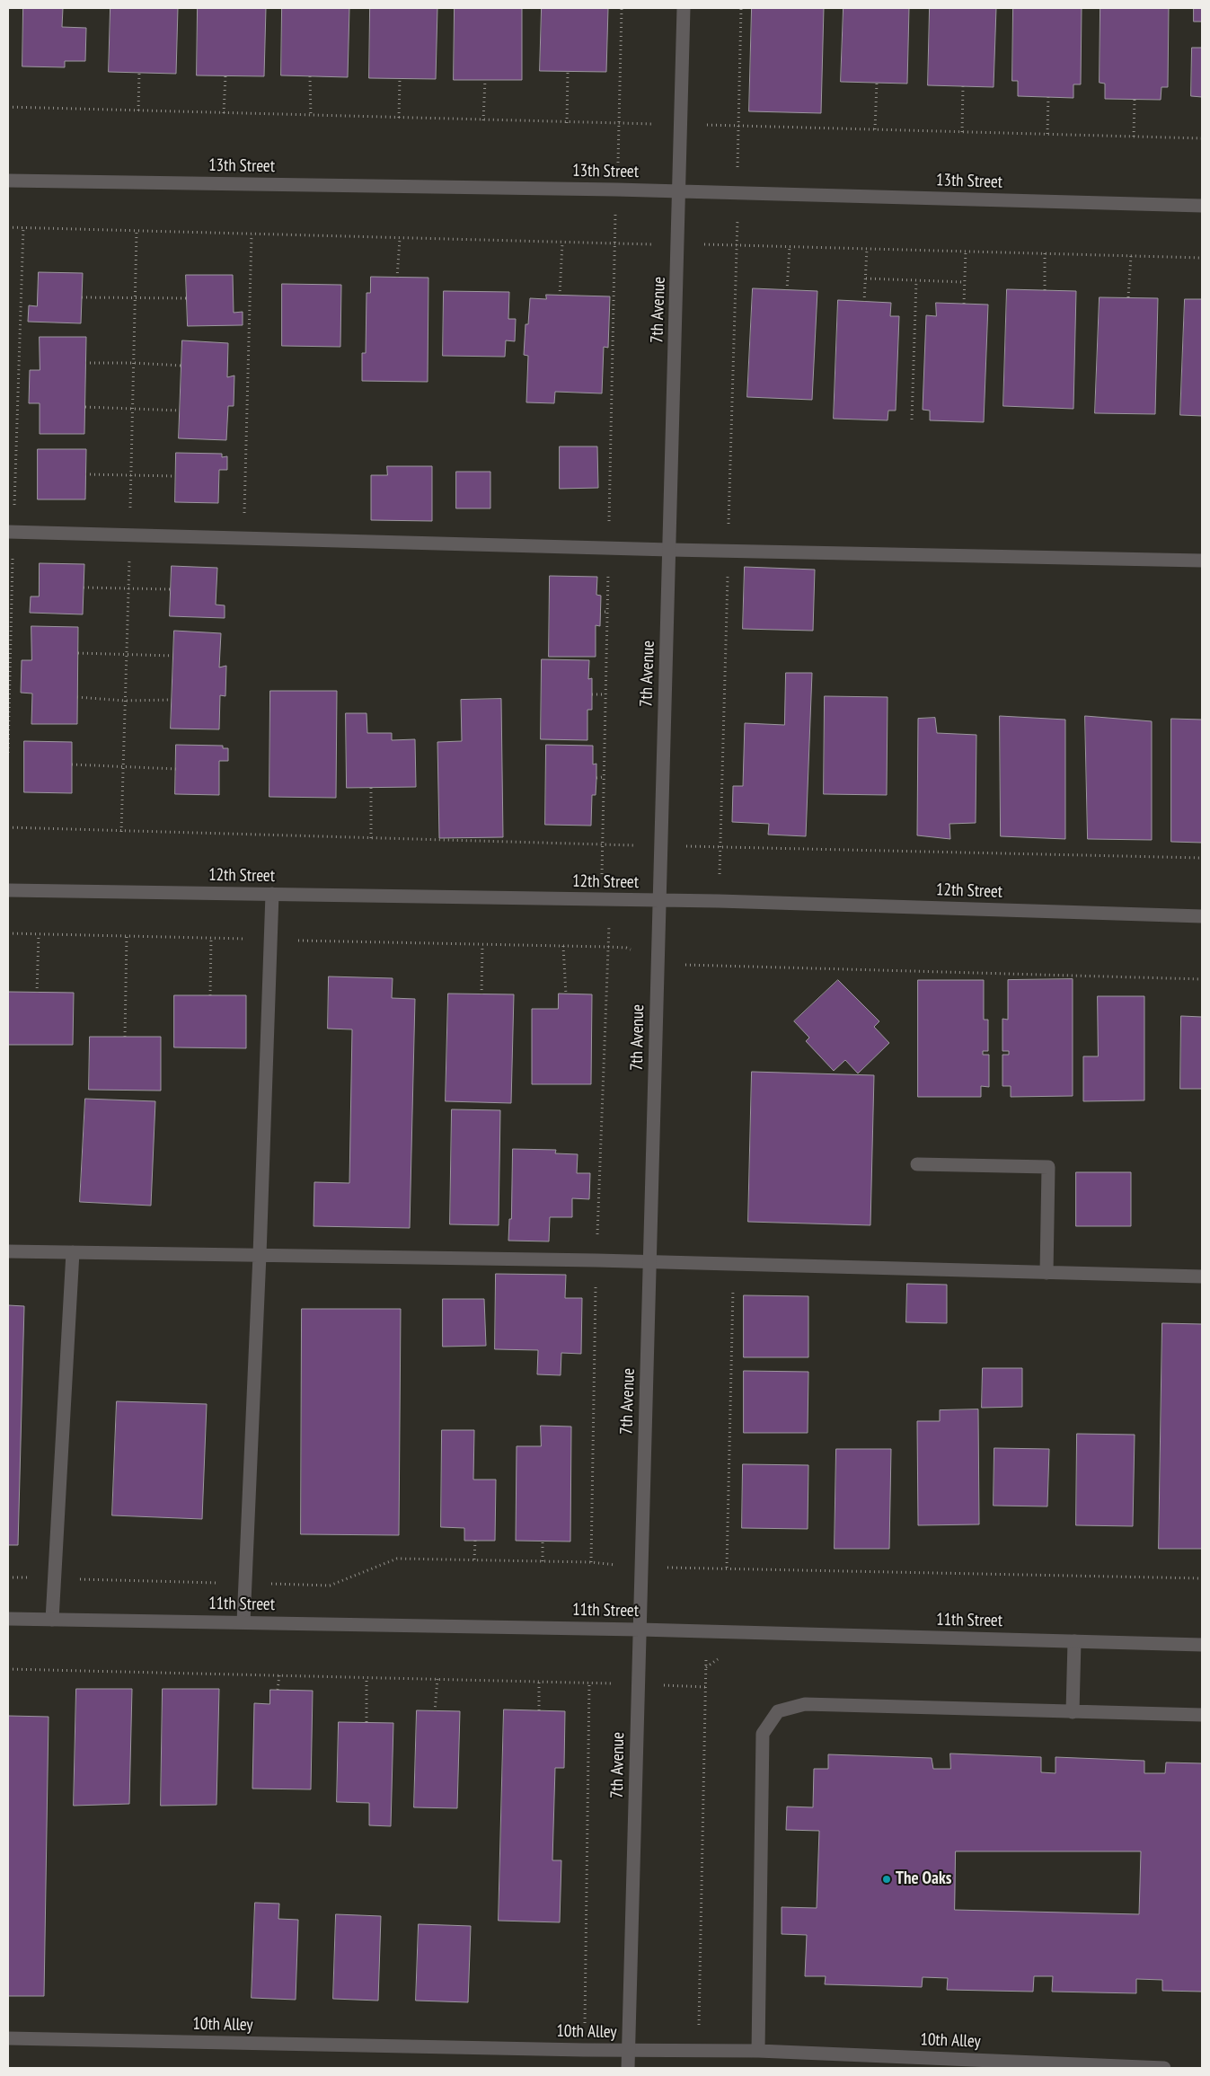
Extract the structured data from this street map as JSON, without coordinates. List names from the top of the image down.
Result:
{
  "streets": {
    "street": [
      "13th Street",
      "7th Avenue",
      "12th Street",
      "11th Street",
      "10th Alley"
    ]
  },
  "crossings": [
    ["13th Street", "7th Avenue"],
    ["7th Avenue", "12th Street"],
    ["7th Avenue", "11th Street"],
    ["7th Avenue", "10th Alley"]
  ],
  "places": ["The Oaks"]
}
